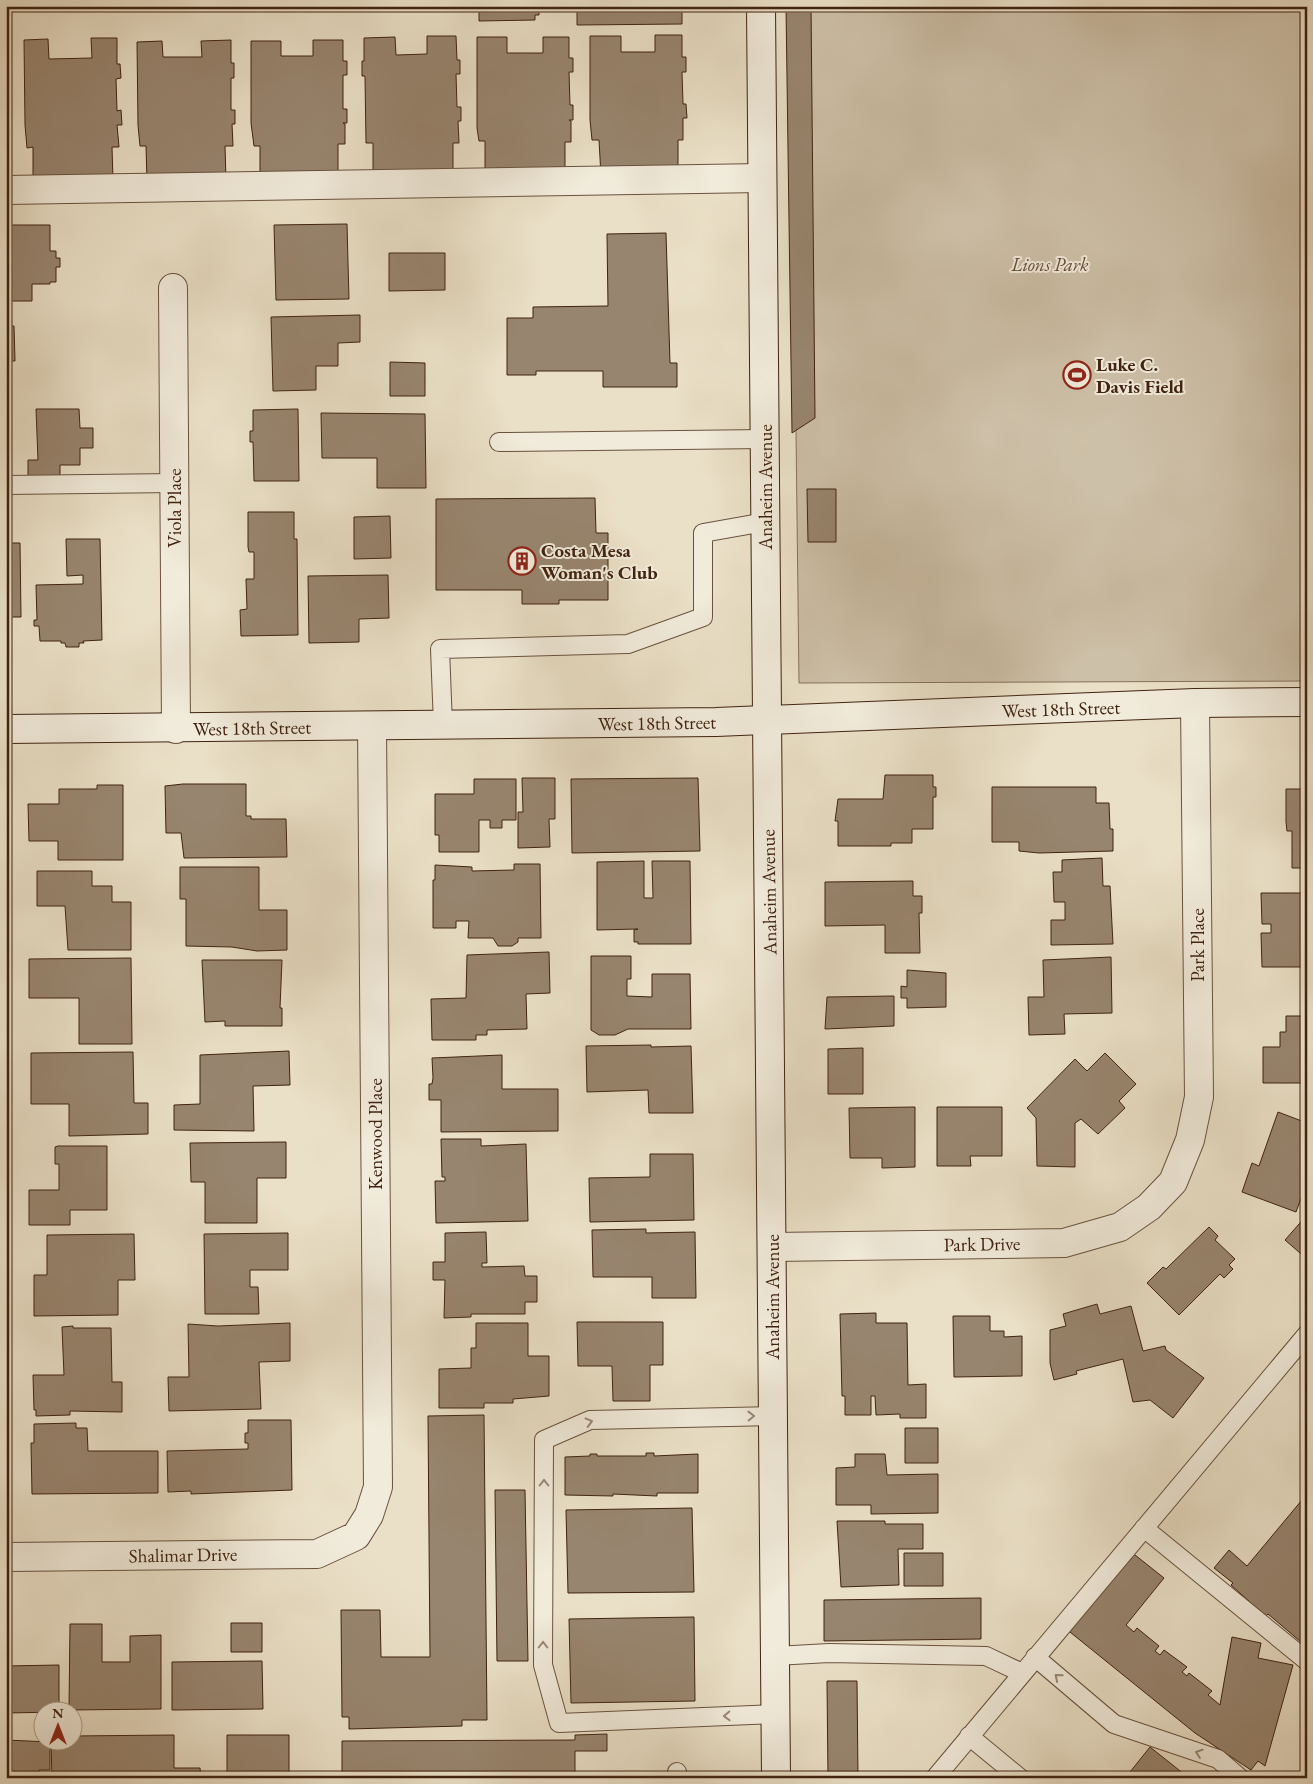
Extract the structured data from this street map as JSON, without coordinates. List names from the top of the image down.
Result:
{
  "streets": {
    "street": [
      "Anaheim Avenue",
      "Viola Place",
      "West 18th Street",
      "Park Place",
      "Kenwood Place",
      "Park Drive",
      "Shalimar Drive"
    ]
  },
  "crossings": [
    ["Anaheim Avenue", "West 18th Street"],
    ["Anaheim Avenue", "Park Drive"],
    ["Viola Place", "West 18th Street"],
    ["West 18th Street", "Park Place"],
    ["West 18th Street", "Kenwood Place"],
    ["Park Place", "Park Drive"],
    ["Kenwood Place", "Shalimar Drive"]
  ],
  "parks": ["Lions Park"],
  "places": {
    "sports": ["Luke C. Davis Field"],
    "building": ["Costa Mesa Woman's Club"]
  },
  "north": "top"
}
